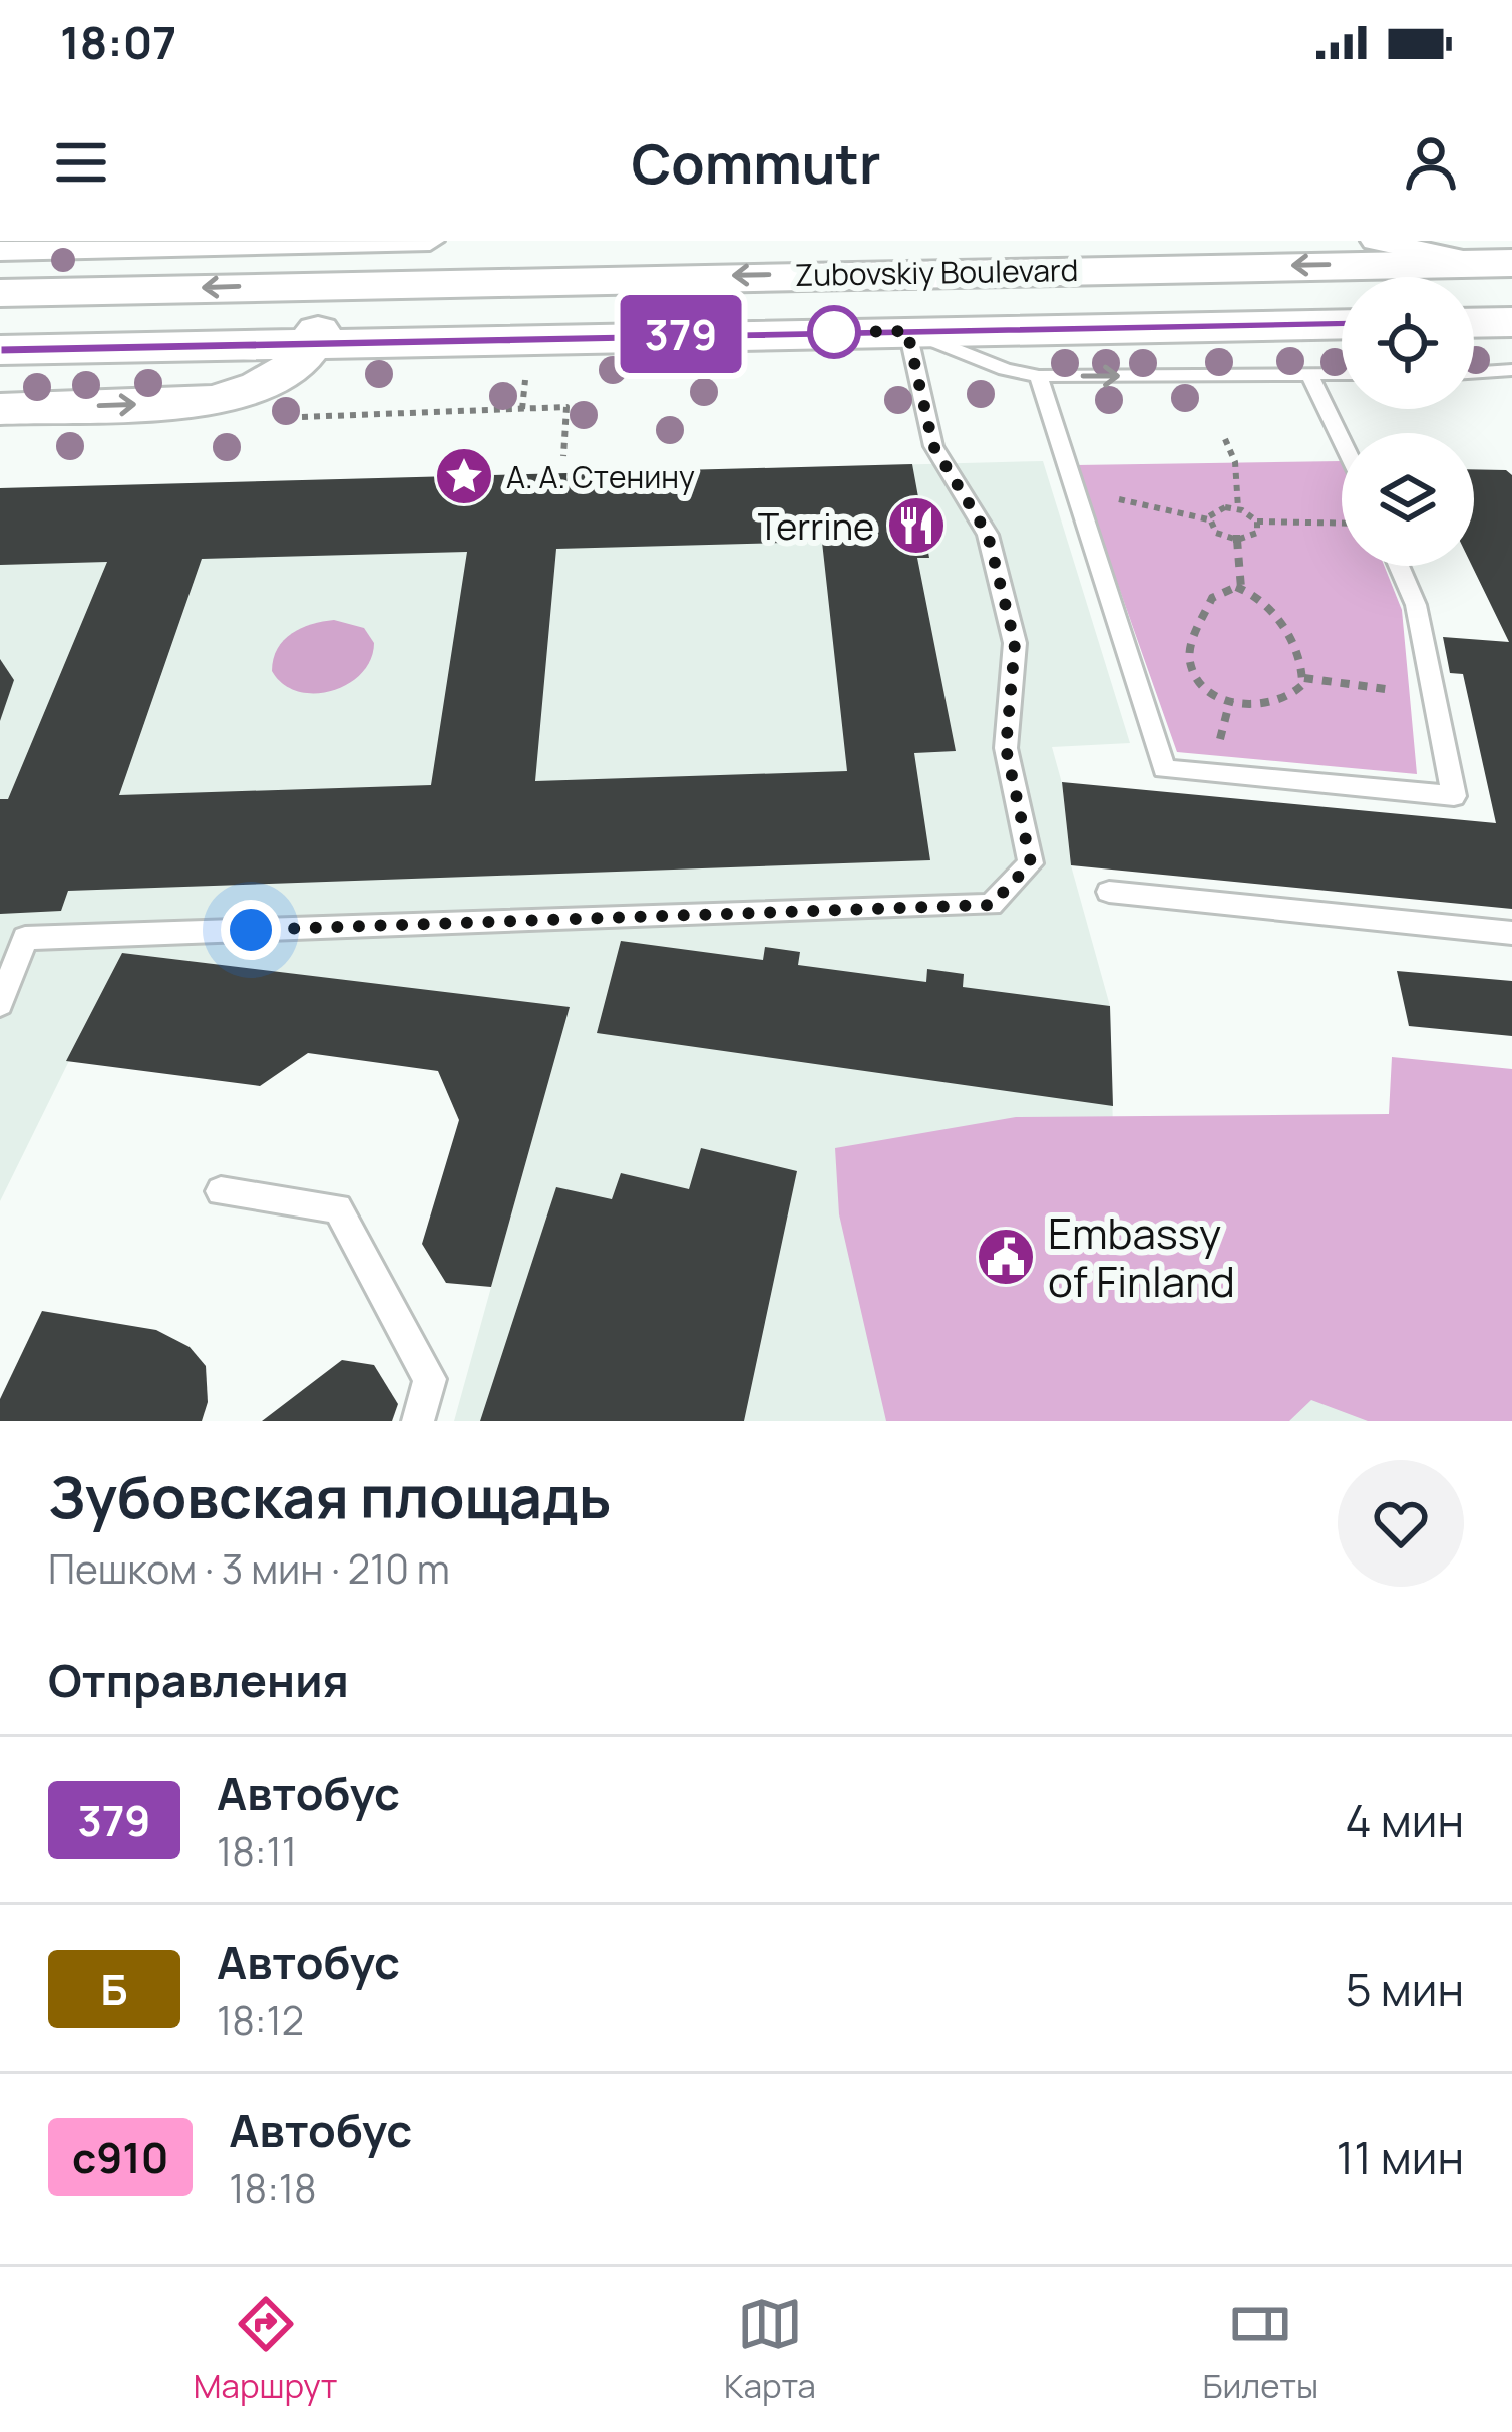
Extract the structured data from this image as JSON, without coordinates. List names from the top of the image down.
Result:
{
  "streets": {
    "main road": ["Zubovskiy Boulevard"]
  },
  "places": {
    "place": ["А. А. Стенину"],
    "restaurant": ["Terrine"],
    "public building": ["Embassy of Finland"]
  },
  "lines": ["bus line 379"],
  "page": {
    "status": "18:07",
    "header": "Commutr",
    "on_map": "379",
    "heading": [
      ["Зубовская площадь", "Пешком · 3 мин · 210 m"],
      "Отправления"
    ],
    "list": [
      {
        "mark": "379",
        "name": "Автобус",
        "note": "18:11",
        "value": "4 мин"
      },
      {
        "mark": "Б",
        "name": "Автобус",
        "note": "18:12",
        "value": "5 мин"
      },
      {
        "mark": "с910",
        "name": "Автобус",
        "note": "18:18",
        "value": "11 мин"
      }
    ],
    "tabs": ["Маршрут", "Карта", "Билеты"]
  }
}
